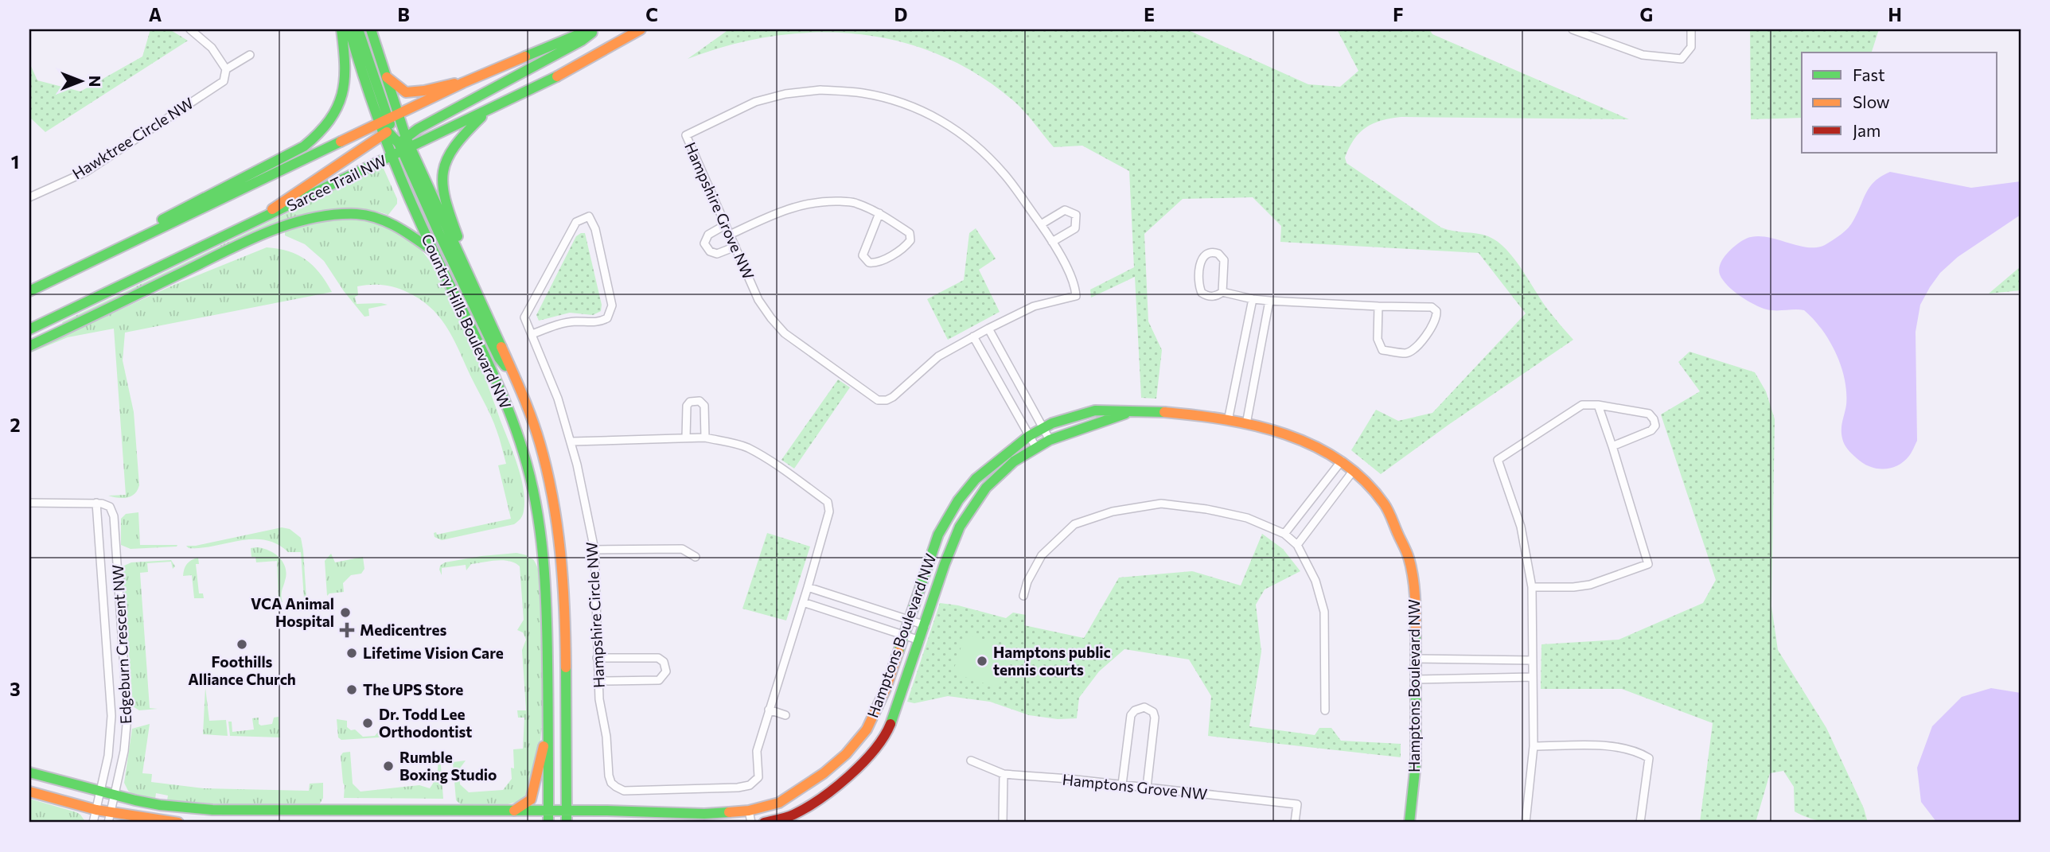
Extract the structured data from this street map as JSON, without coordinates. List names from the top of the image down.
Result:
{
  "streets": {
    "main road": ["Sarcee Trail NW", "Country Hills Boulevard NW", "Hamptons Boulevard NW"],
    "street": [
      "Hawktree Circle NW",
      "Hampshire Grove NW",
      "Hampshire Circle NW",
      "Edgeburn Crescent NW",
      "Hamptons Grove NW"
    ]
  },
  "crossings": [
    ["Sarcee Trail NW", "Country Hills Boulevard NW"],
    ["Country Hills Boulevard NW", "Hamptons Boulevard NW"],
    ["Hamptons Boulevard NW", "Edgeburn Crescent NW"]
  ],
  "places": {
    "other": [
      "VCA Animal Hospital",
      "Foothills Alliance Church",
      "Lifetime Vision Care",
      "Hamptons public tennis courts",
      "The UPS Store",
      "Dr. Todd Lee Orthodontist",
      "Rumble Boxing Studio"
    ],
    "health": ["Medicentres"]
  },
  "legend": ["Fast", "Slow", "Jam"],
  "north": "right",
  "grid": {
    "columns": [
      "A",
      "B",
      "C",
      "D",
      "E",
      "F",
      "G",
      "H"
    ],
    "rows": ["1", "2", "3"]
  }
}
